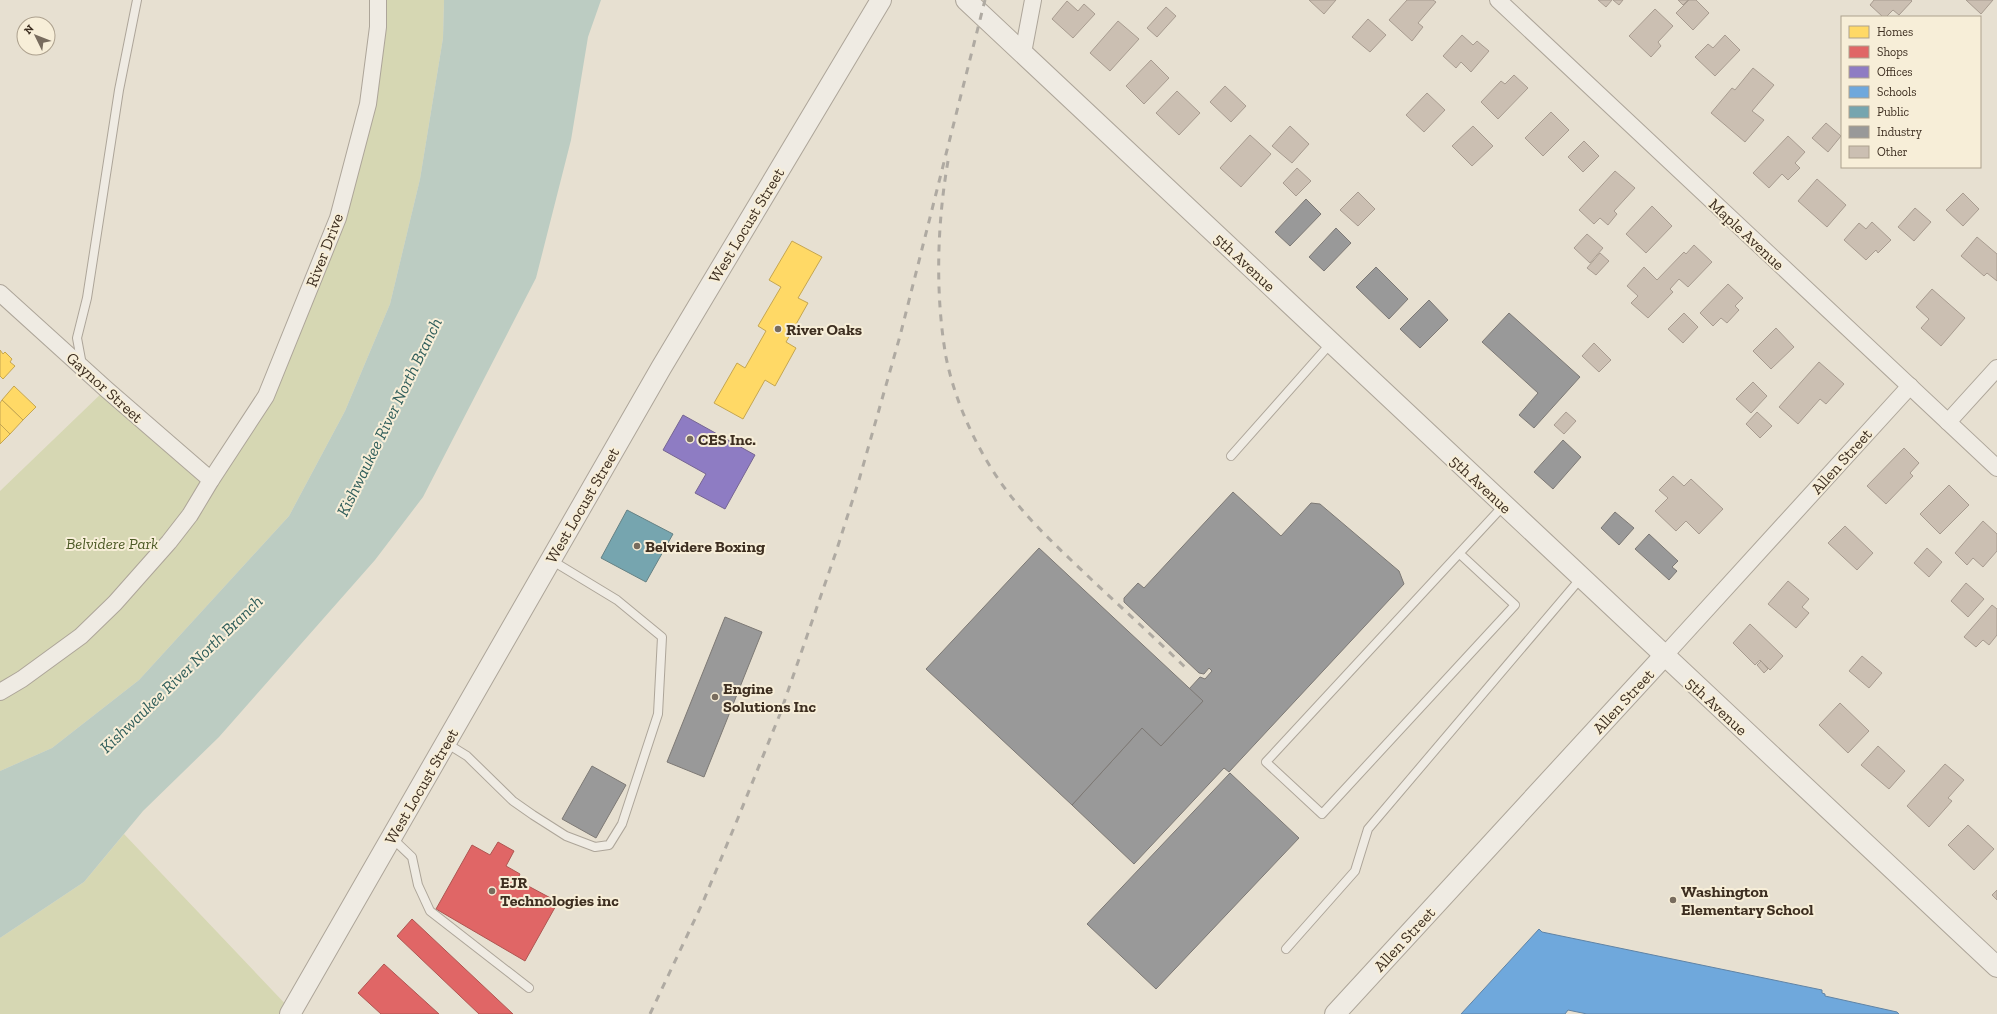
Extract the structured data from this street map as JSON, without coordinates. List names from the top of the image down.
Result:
{
  "streets": {
    "street": [
      "West Locust Street",
      "Maple Avenue",
      "River Drive",
      "5th Avenue",
      "Gaynor Street",
      "Allen Street"
    ]
  },
  "crossings": [
    ["Maple Avenue", "Allen Street"],
    ["River Drive", "Gaynor Street"],
    ["5th Avenue", "Allen Street"]
  ],
  "water": ["Kishwaukee River North Branch"],
  "parks": ["Belvidere Park"],
  "places": [
    "River Oaks",
    "CES Inc.",
    "Belvidere Boxing",
    "Engine Solutions Inc",
    "EJR Technologies inc",
    "Washington Elementary School"
  ],
  "legend": [
    "Homes",
    "Shops",
    "Offices",
    "Schools",
    "Public",
    "Industry",
    "Other"
  ],
  "north": "top left"
}
